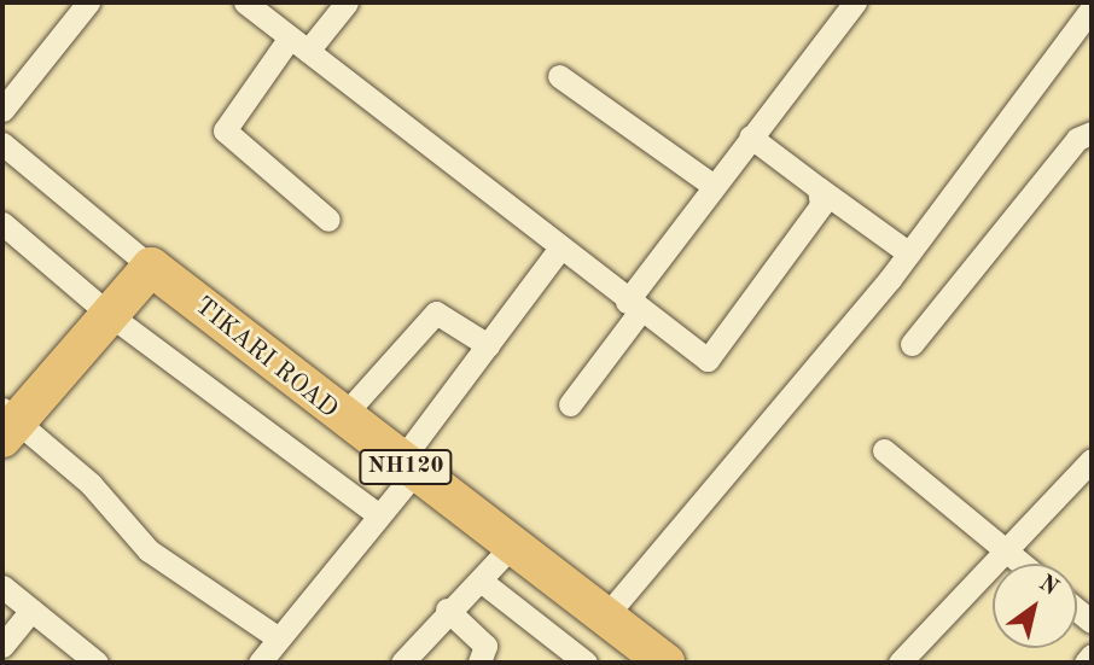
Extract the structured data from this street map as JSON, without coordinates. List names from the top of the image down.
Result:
{
  "streets": {
    "highway": ["TIKARI ROAD", "NH120"]
  },
  "north": "top right"
}
